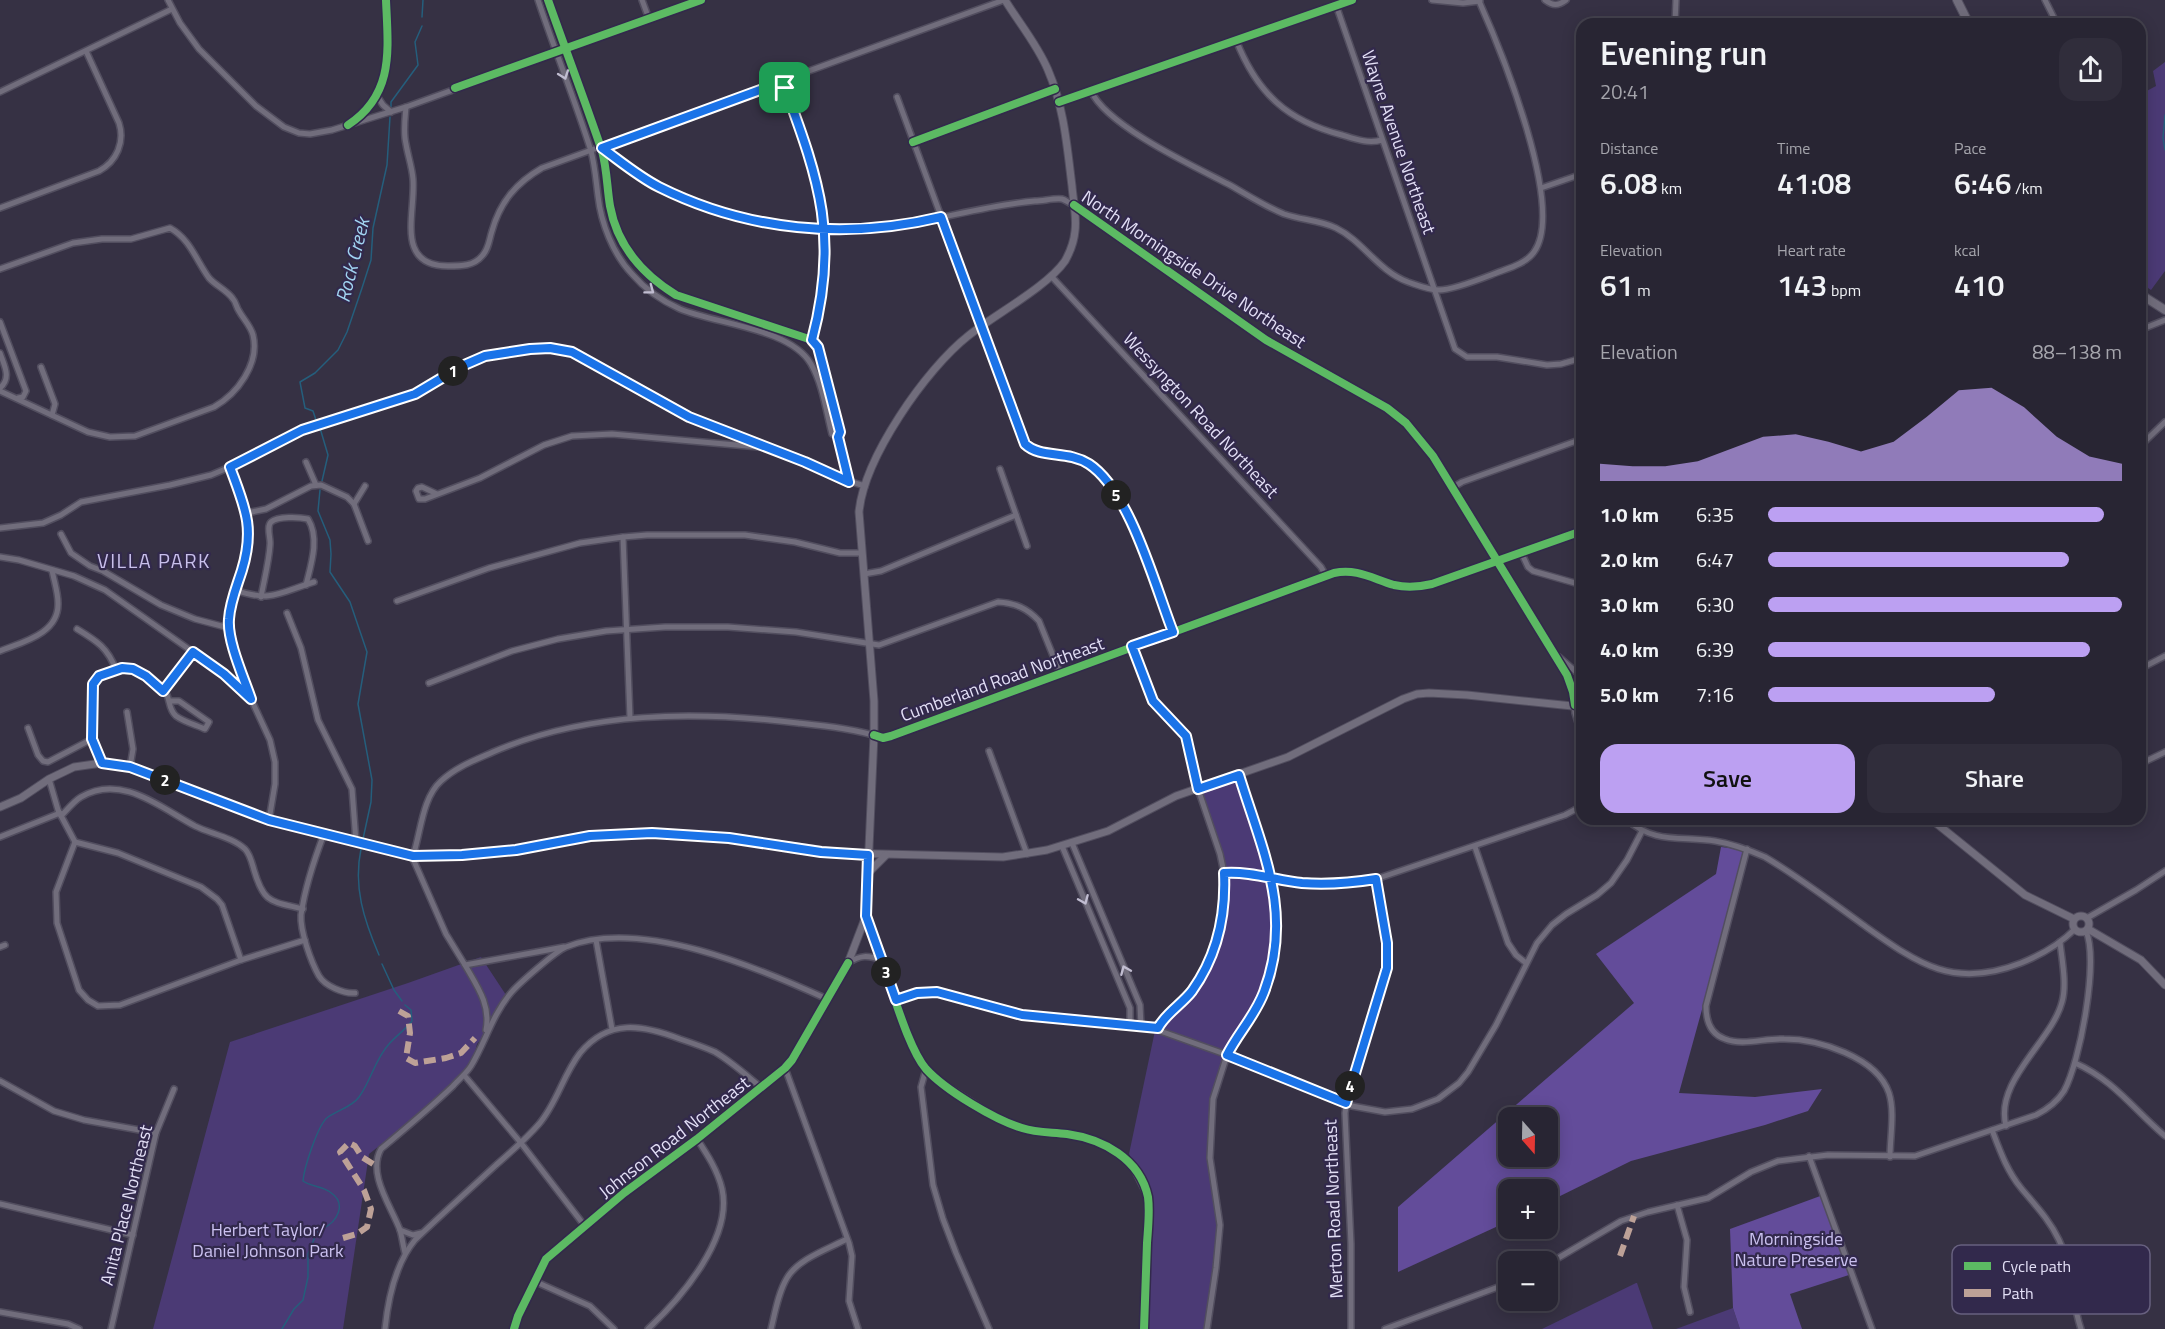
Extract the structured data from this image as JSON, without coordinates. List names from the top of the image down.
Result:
{
  "streets": {
    "street": [
      "Wayne Avenue Northeast",
      "North Morningside Drive Northeast",
      "Wessyngton Road Northeast",
      "Cumberland Road Northeast",
      "Johnson Road Northeast",
      "Anita Place Northeast",
      "Merton Road Northeast"
    ]
  },
  "crossings": [
    ["North Morningside Drive Northeast", "Cumberland Road Northeast"],
    ["Wessyngton Road Northeast", "Cumberland Road Northeast"],
    ["Wessyngton Road Northeast", "Johnson Road Northeast"],
    ["Cumberland Road Northeast", "Johnson Road Northeast"]
  ],
  "districts": ["VILLA PARK"],
  "water": ["Rock Creek"],
  "parks": ["Herbert Taylor/ Daniel Johnson Park", "Morningside Nature Preserve"],
  "legend": ["Cycle path", "Path"],
  "north": "bottom",
  "page": {
    "heading": ["Evening run", "20:41"],
    "stats": [
      ["Distance", "6.08 km"],
      ["Time", "41:08"],
      ["Pace", "6:46 /km"],
      ["Elevation", "61 m"],
      ["Heart rate", "143 bpm"],
      ["kcal", "410"]
    ],
    "chart": ["Elevation", "88–138 m"],
    "pins": [
      "1",
      "5",
      "2",
      "3",
      "4"
    ],
    "list": [
      {
        "name": "1.0 km",
        "note": "6:35"
      },
      {
        "name": "2.0 km",
        "note": "6:47"
      },
      {
        "name": "3.0 km",
        "note": "6:30"
      },
      {
        "name": "4.0 km",
        "note": "6:39"
      },
      {
        "name": "5.0 km",
        "note": "7:16"
      }
    ],
    "buttons": ["Save", "Share"],
    "map_buttons": ["+", "−"]
  }
}
